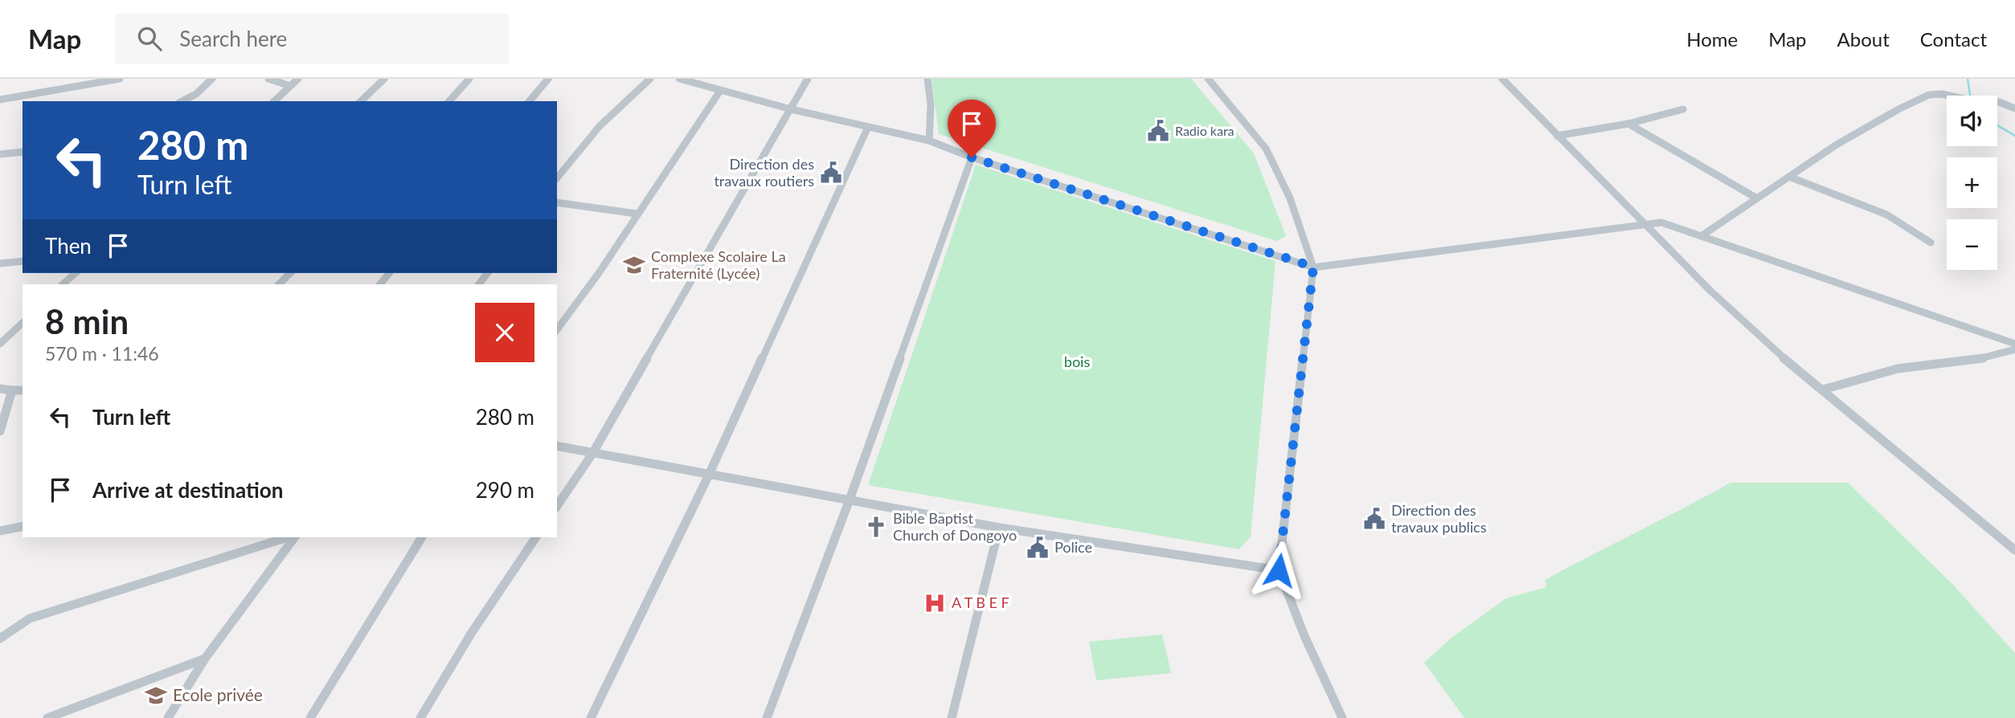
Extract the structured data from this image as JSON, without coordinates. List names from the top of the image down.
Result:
{
  "parks": ["bois"],
  "places": {
    "public building": [
      "Radio kara",
      "Direction des travaux routiers",
      "Direction des travaux publics",
      "Police"
    ],
    "school or university": ["Complexe Scolaire La Fraternité (Lycée)", "Ecole privée"],
    "church": ["Bible Baptist Church of Dongoyo"],
    "hospital": ["A T B E F"]
  },
  "page": {
    "header": "Map",
    "search": "Search here",
    "nav": [
      "Home",
      "Map",
      "About",
      "Contact"
    ],
    "map_buttons": ["+", "−"],
    "turn": ["280 m", "Turn left"],
    "then": "Then",
    "heading": ["8 min", "570 m · 11:46"],
    "list": [
      {
        "name": "Turn left",
        "value": "280 m"
      },
      {
        "name": "Arrive at destination",
        "value": "290 m"
      }
    ]
  }
}
